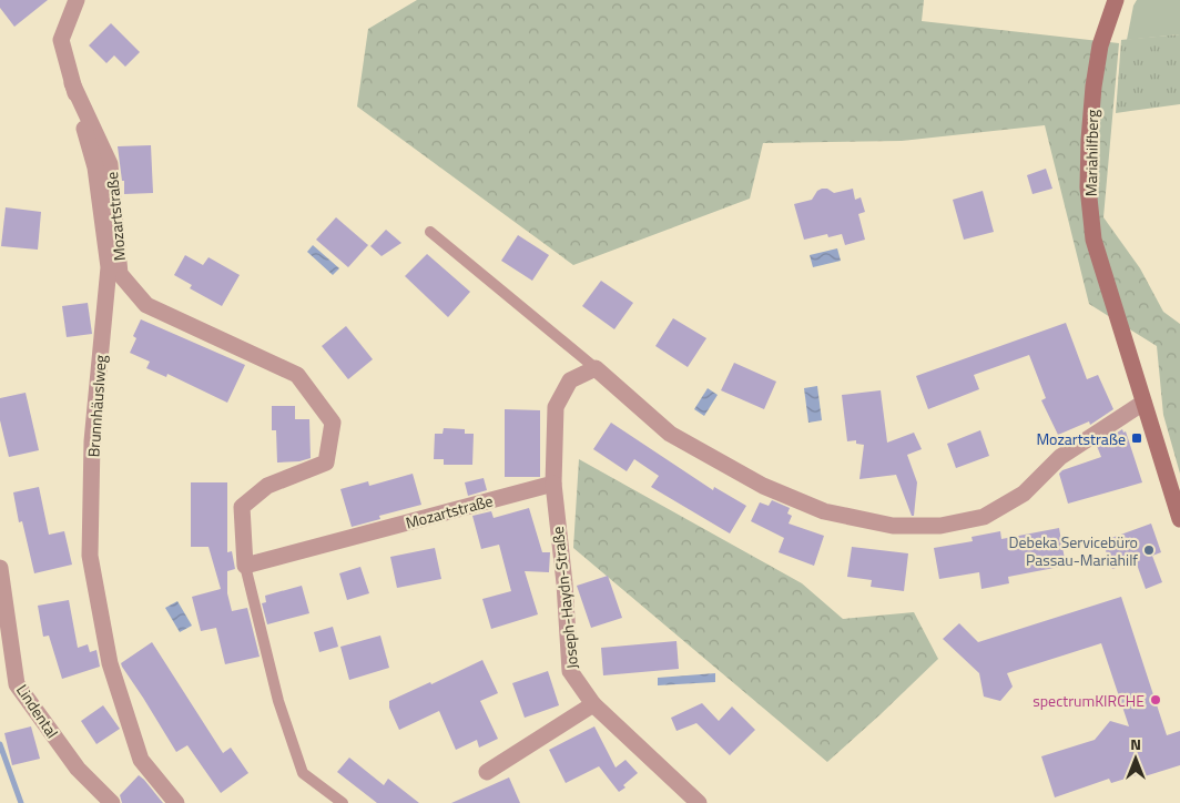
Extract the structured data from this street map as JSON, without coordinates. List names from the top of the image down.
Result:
{
  "streets": {
    "main road": ["Mariahilfberg"],
    "street": [
      "Mozartstraße",
      "Brunnhäuslweg",
      "Joseph-Haydn-Straße",
      "Lindental"
    ]
  },
  "crossings": [
    ["Mozartstraße", "Brunnhäuslweg"],
    ["Mozartstraße", "Joseph-Haydn-Straße"]
  ],
  "places": {
    "transit": ["Mozartstraße"],
    "other": ["Debeka Servicebüro Passau-Mariahilf", "spectrumKIRCHE"]
  },
  "north": "top"
}
